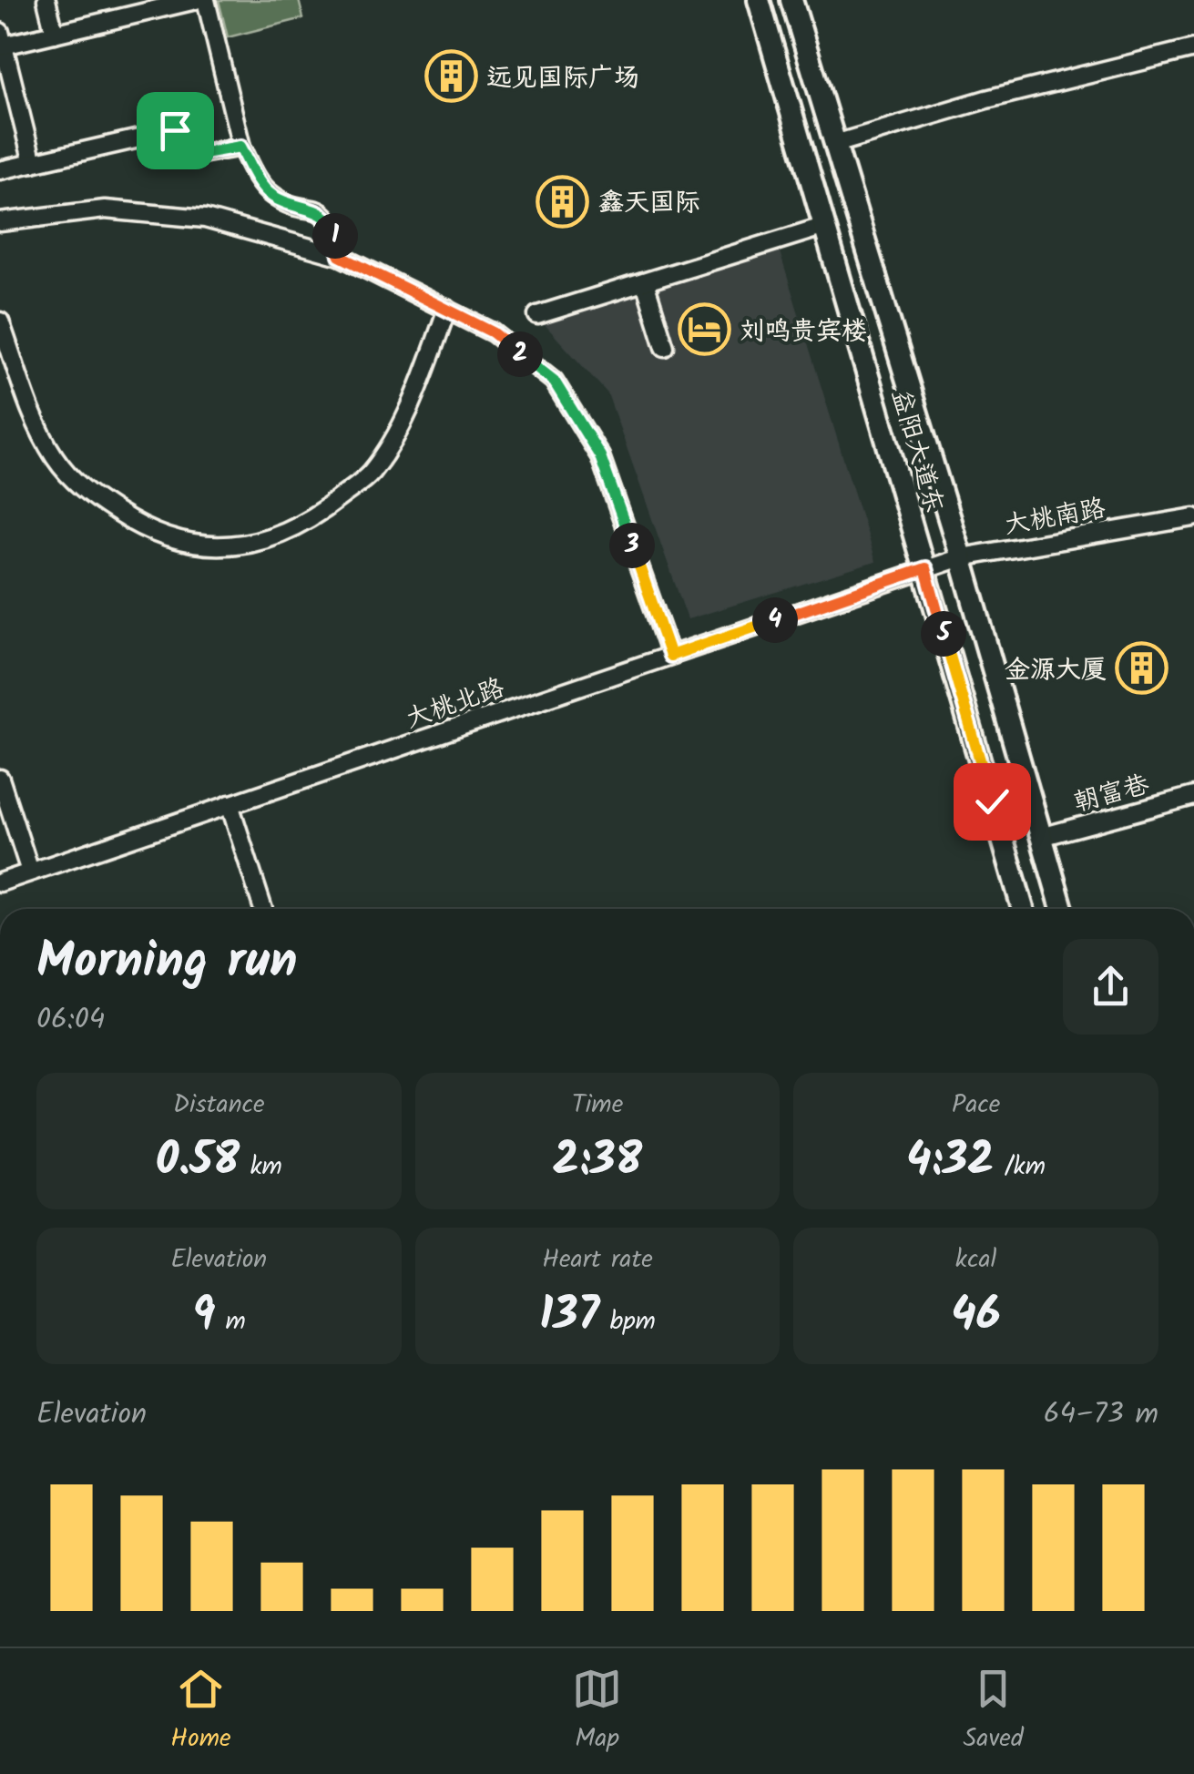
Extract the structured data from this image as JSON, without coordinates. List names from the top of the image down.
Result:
{
  "streets": {
    "main road": ["益阳大道东"],
    "street": ["大桃南路", "大桃北路", "朝富巷"]
  },
  "crossings": [
    ["益阳大道东", "大桃南路"],
    ["益阳大道东", "大桃北路"],
    ["大桃南路", "大桃北路"]
  ],
  "places": {
    "building": ["远见国际广场", "鑫天国际", "金源大厦"],
    "hotel": ["刘鸣贵宾楼"]
  },
  "page": {
    "pins": [
      "1",
      "2",
      "3",
      "4",
      "5"
    ],
    "heading": ["Morning run", "06:04"],
    "stats": [
      ["Distance", "0.58 km"],
      ["Time", "2:38"],
      ["Pace", "4:32 /km"],
      ["Elevation", "9 m"],
      ["Heart rate", "137 bpm"],
      ["kcal", "46"]
    ],
    "chart": ["Elevation", "64–73 m"],
    "tabs": ["Home", "Map", "Saved"]
  }
}
